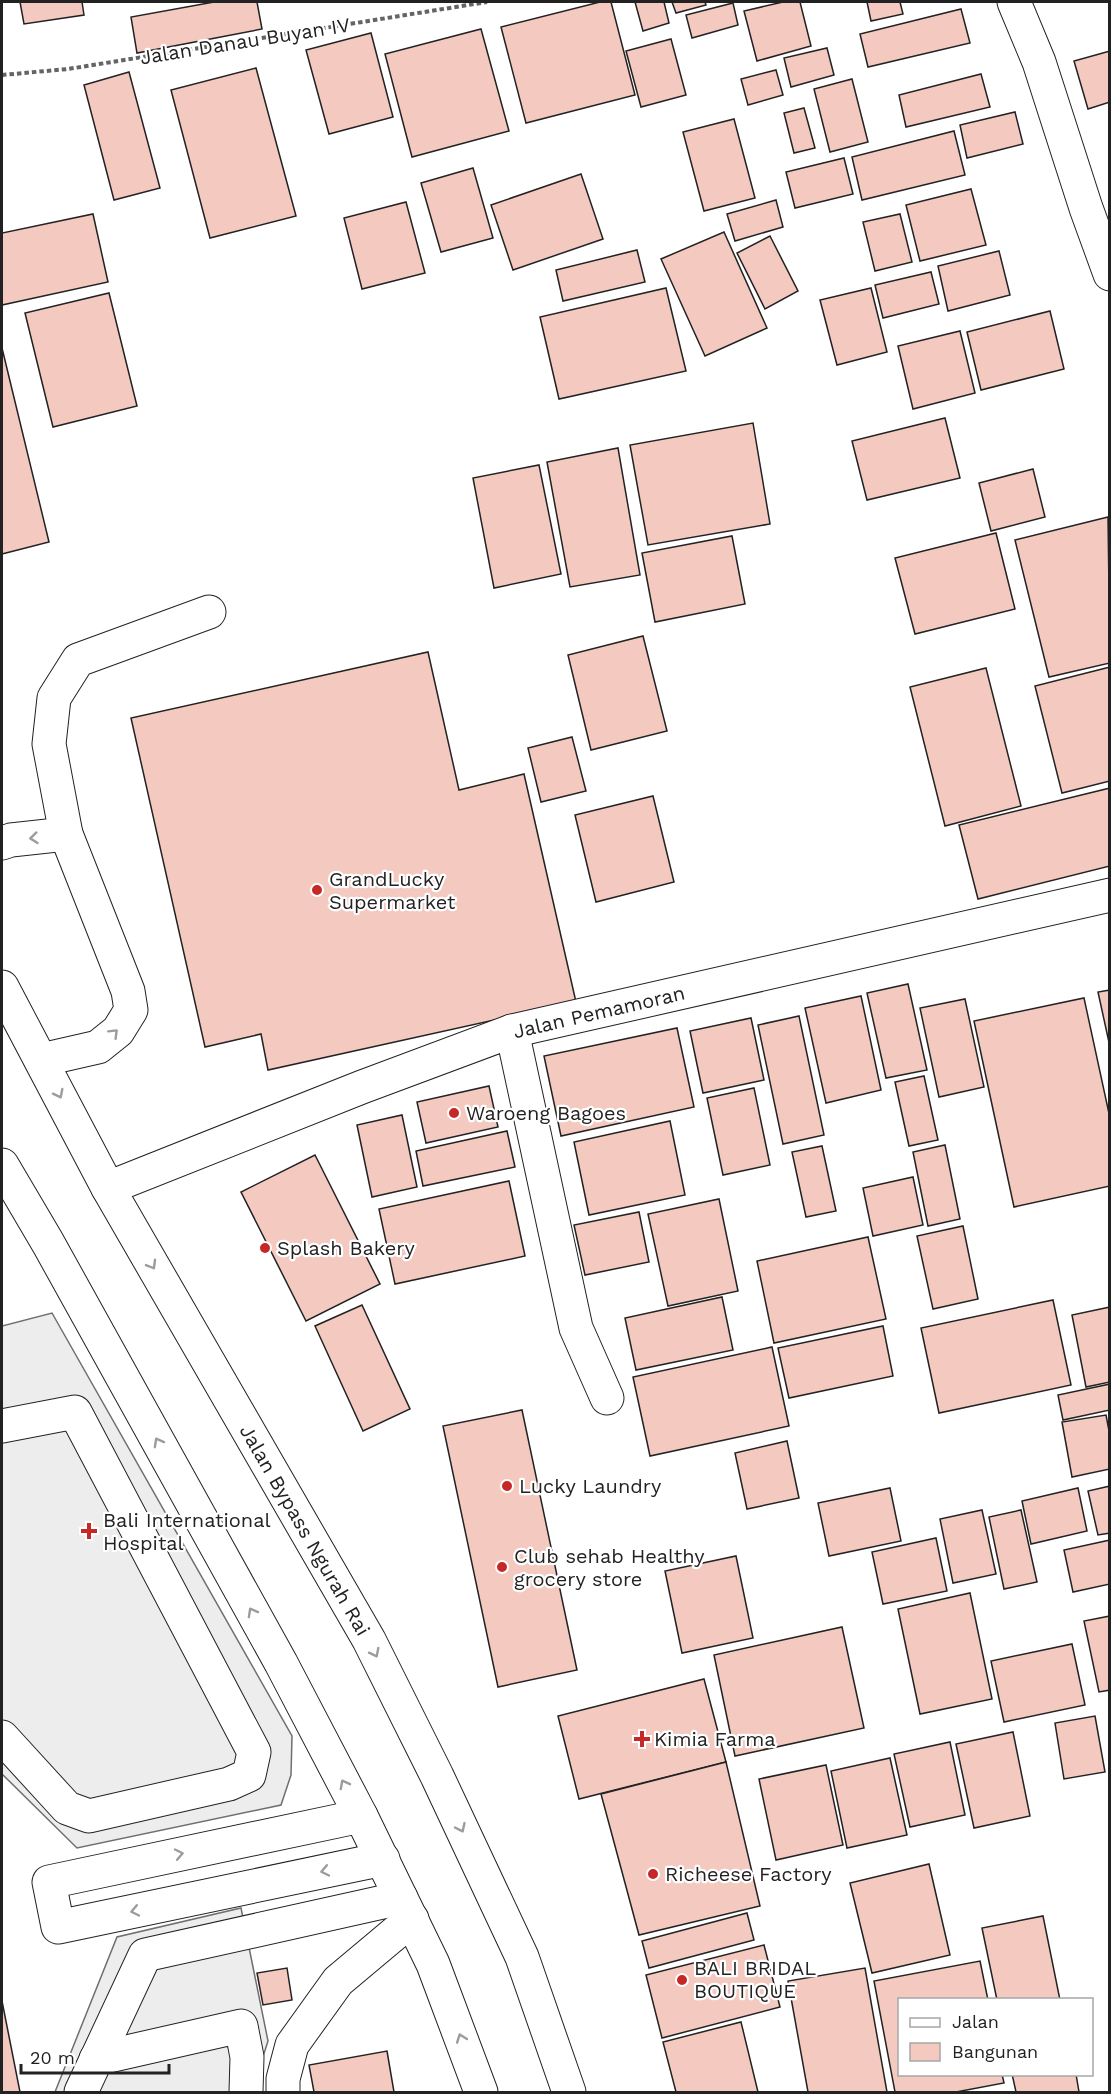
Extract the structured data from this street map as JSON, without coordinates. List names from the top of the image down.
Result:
{
  "streets": {
    "main road": ["Jalan Pemamoran", "Jalan Bypass Ngurah Rai"],
    "path": ["Jalan Danau Buyan IV"]
  },
  "crossings": [
    ["Jalan Pemamoran", "Jalan Bypass Ngurah Rai"]
  ],
  "places": {
    "other": [
      "GrandLucky Supermarket",
      "Waroeng Bagoes",
      "Splash Bakery",
      "Lucky Laundry",
      "Club sehab Healthy grocery store",
      "Richeese Factory",
      "BALI BRIDAL BOUTIQUE"
    ],
    "health": ["Bali International Hospital", "Kimia Farma"]
  },
  "legend": ["Jalan", "Bangunan"],
  "scale_bar": "20 m"
}
